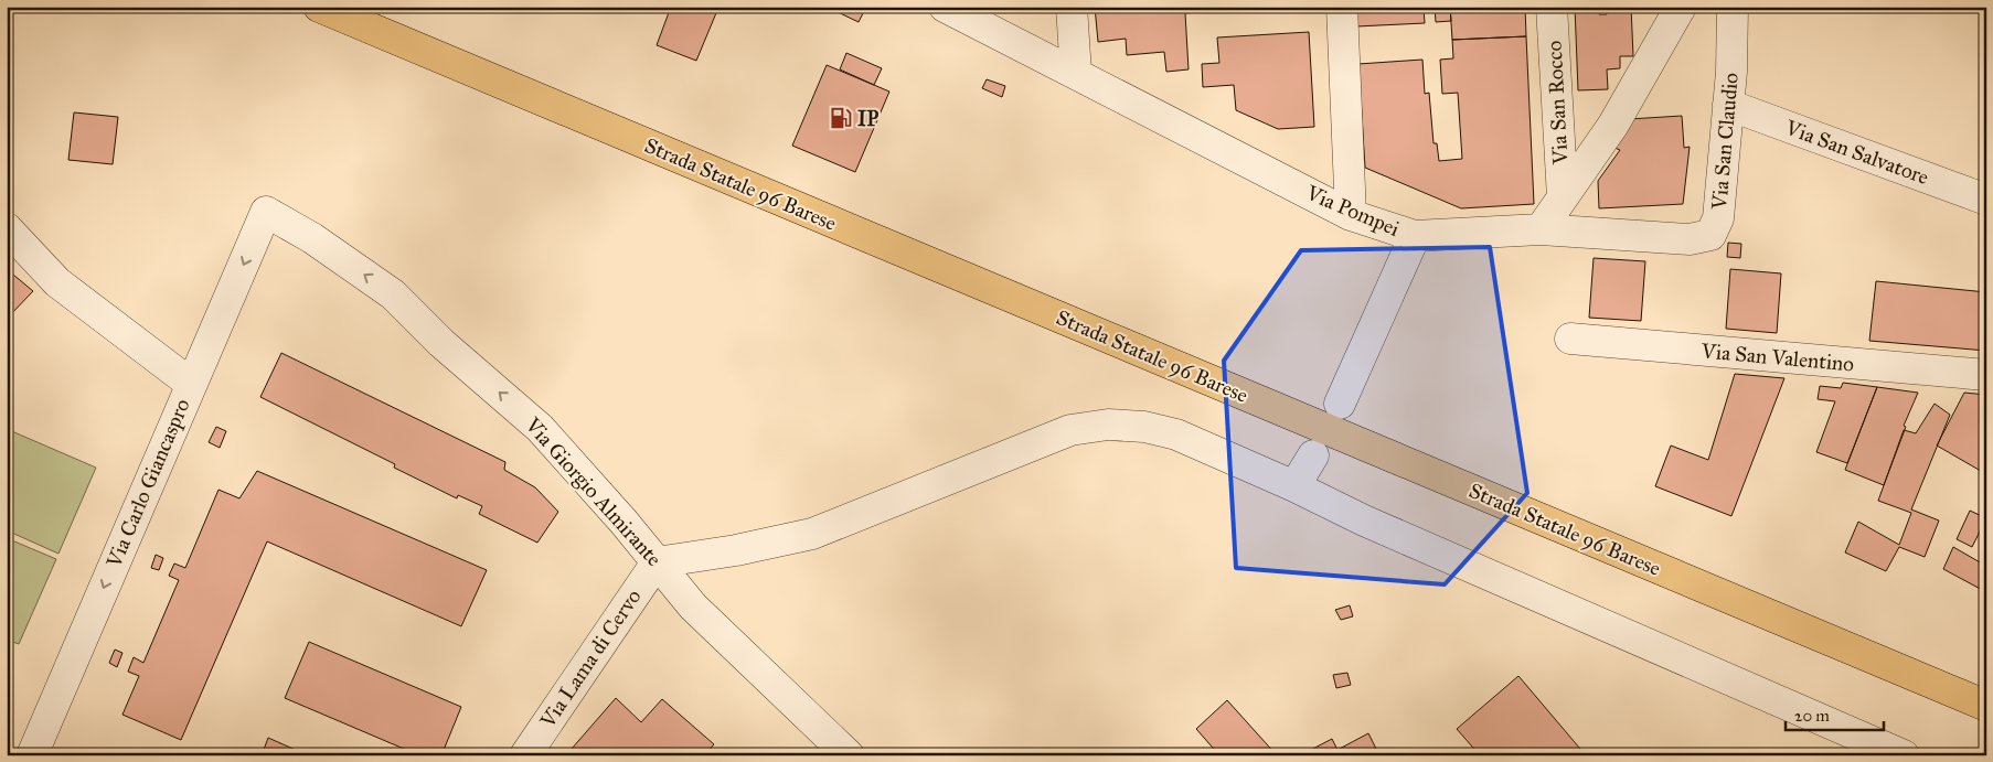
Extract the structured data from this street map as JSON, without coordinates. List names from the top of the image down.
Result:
{
  "streets": {
    "main road": ["Strada Statale 96 Barese"],
    "street": [
      "Via San Rocco",
      "Via San Claudio",
      "Via San Salvatore",
      "Via Pompei",
      "Via San Valentino",
      "Via Carlo Giancaspro",
      "Via Giorgio Almirante",
      "Via Lama di Cervo"
    ]
  },
  "crossings": [
    ["Via San Claudio", "Via San Salvatore"],
    ["Via San Claudio", "Via Pompei"],
    ["Via Carlo Giancaspro", "Via Giorgio Almirante"],
    ["Via Giorgio Almirante", "Via Lama di Cervo"]
  ],
  "one_way": ["Via Carlo Giancaspro", "Via Giorgio Almirante"],
  "places": {
    "fuel station": ["IP"]
  },
  "scale_bar": "20 m"
}
